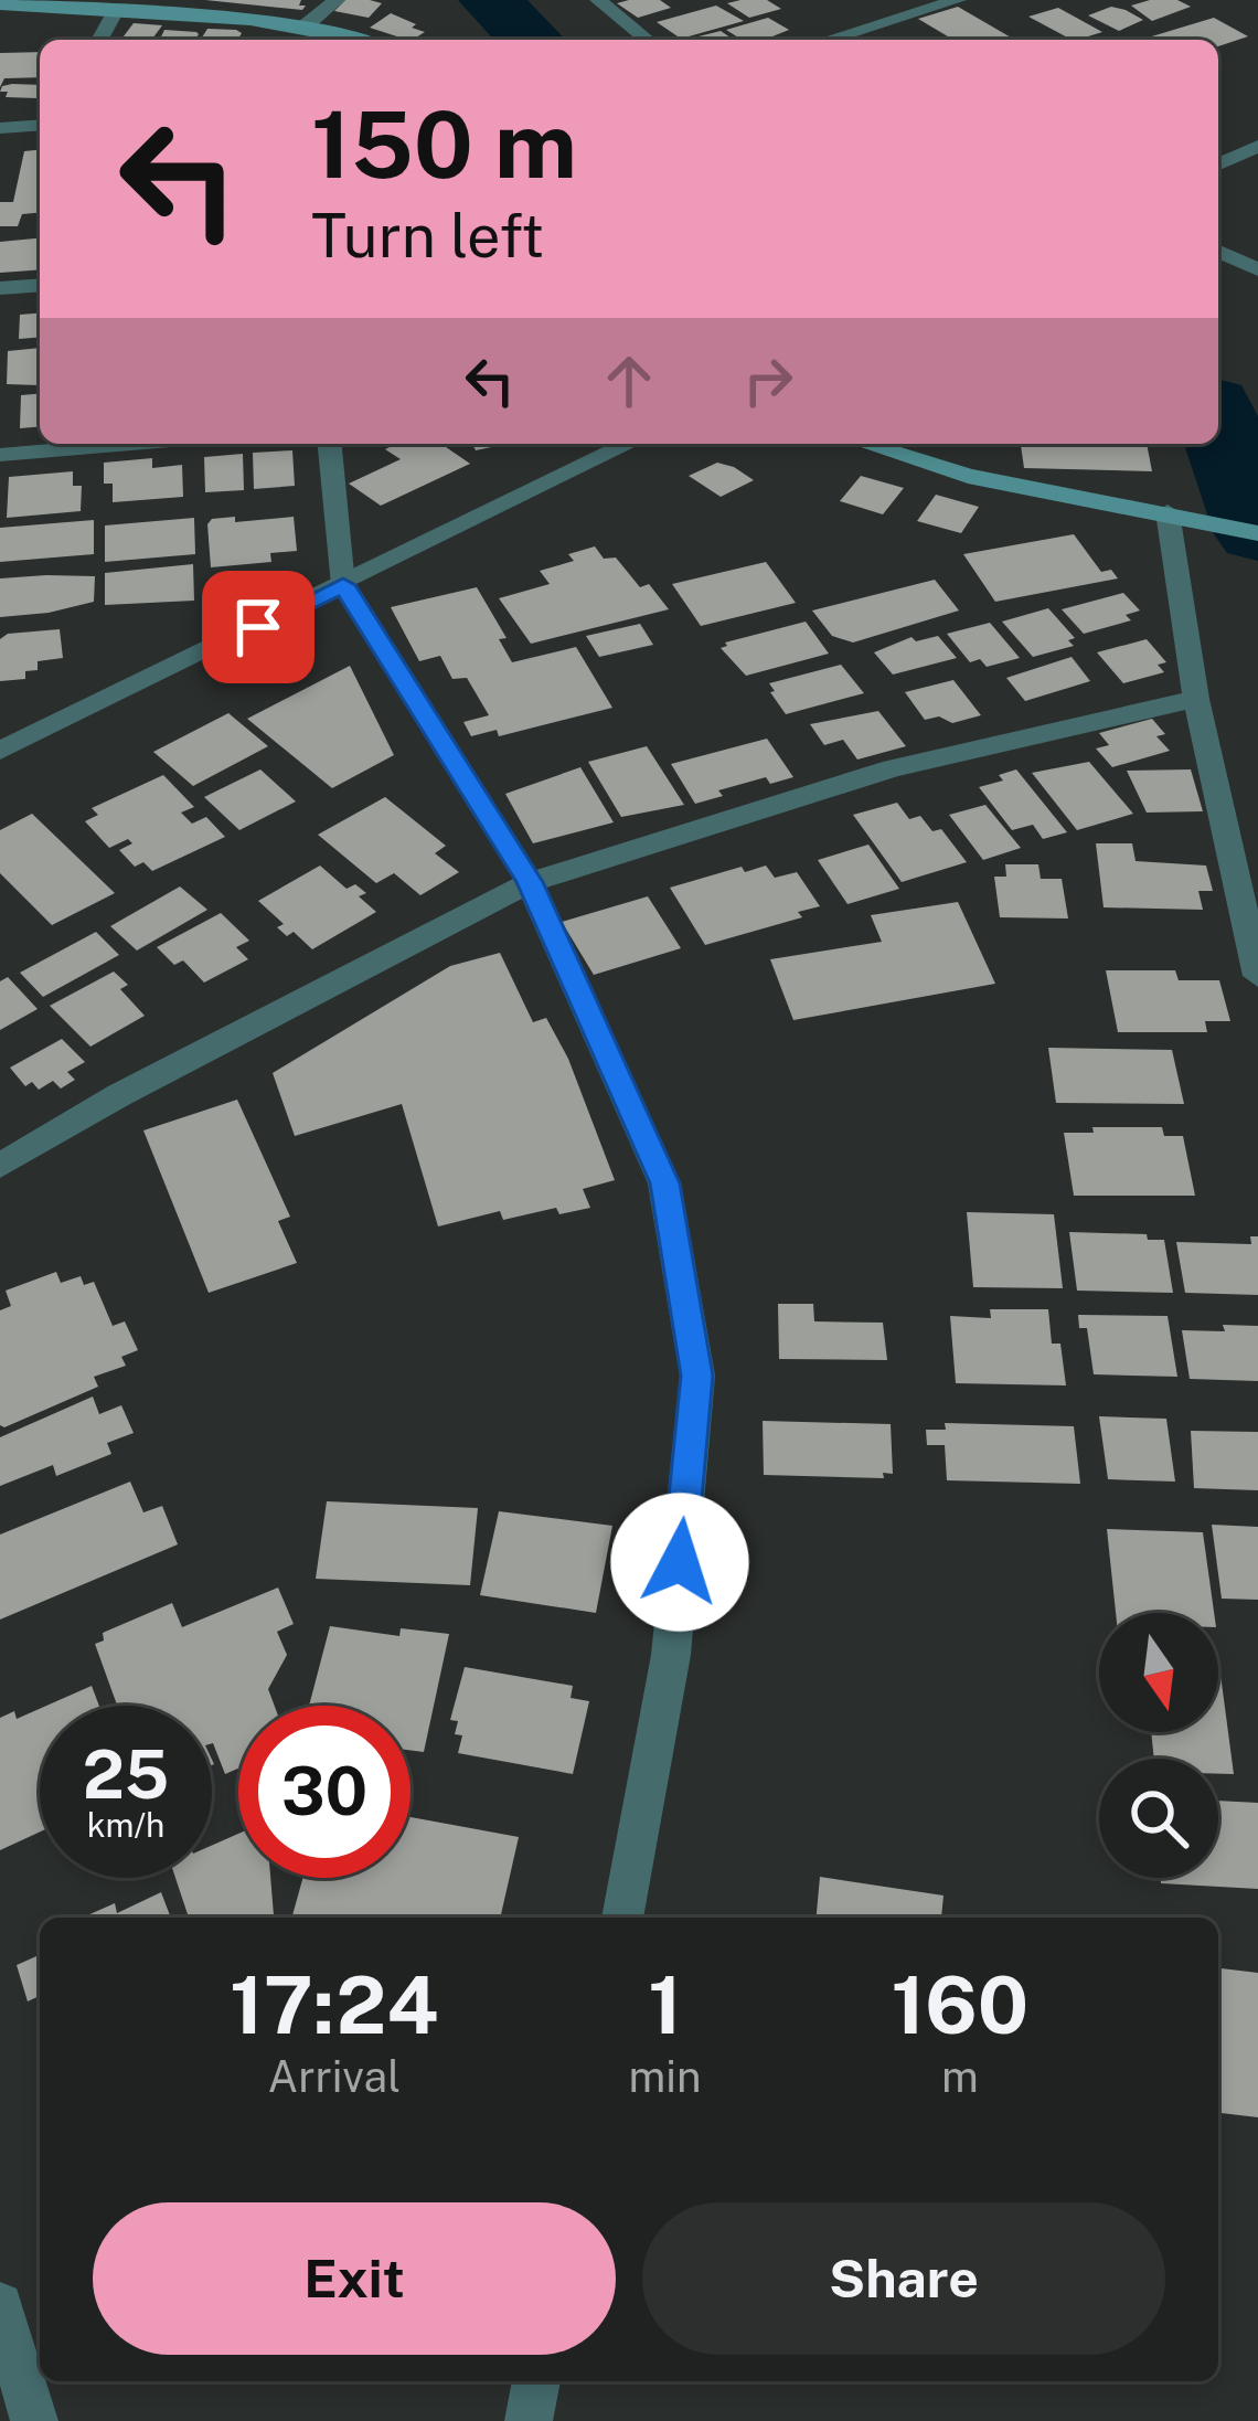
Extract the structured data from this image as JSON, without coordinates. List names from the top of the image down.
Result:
{
  "north": "bottom",
  "page": {
    "turn": ["150 m", "Turn left"],
    "speed": "25 km/h",
    "limit": "30",
    "eta": [
      "17:24",
      "Arrival",
      "1",
      "min",
      "160",
      "m"
    ],
    "buttons": ["Exit", "Share"]
  }
}
